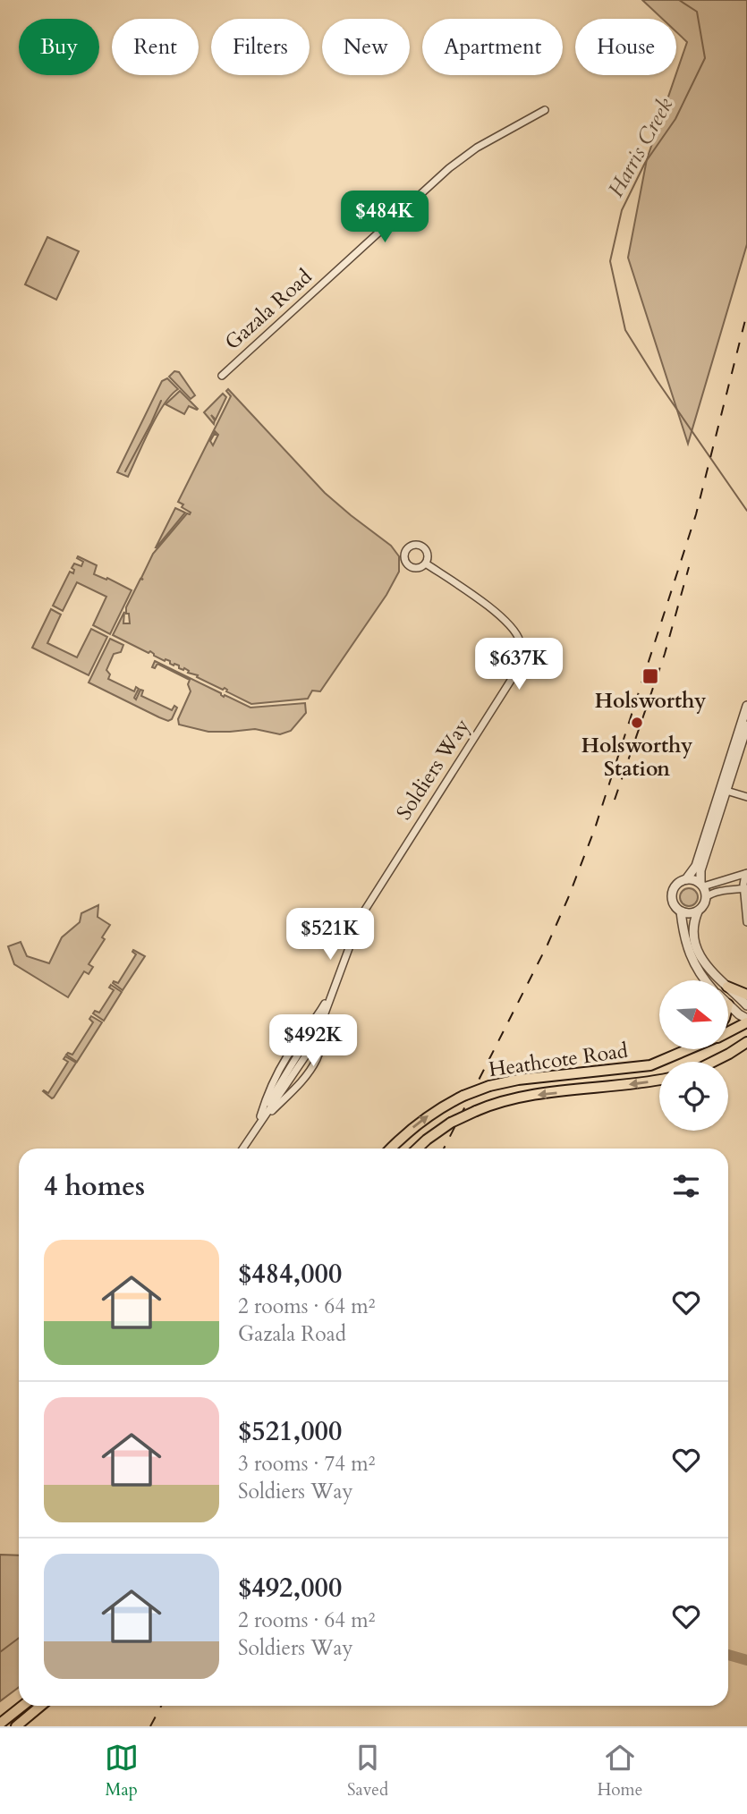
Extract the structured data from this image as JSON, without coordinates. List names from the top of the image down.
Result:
{
  "streets": {
    "main road": ["Heathcote Road"],
    "street": ["Gazala Road", "Soldiers Way"]
  },
  "water": ["Harris Creek"],
  "places": {
    "transit": ["Holsworthy"],
    "other": ["Holsworthy Station"]
  },
  "north": "right",
  "page": {
    "chip": [
      "Buy",
      "Rent",
      "Filters",
      "New",
      "Apartment",
      "House"
    ],
    "price": [
      "$484K",
      "$637K",
      "$521K",
      "$492K"
    ],
    "heading": "4 homes",
    "list": [
      {
        "name": "$484,000",
        "note": "2 rooms · 64 m² · Gazala Road"
      },
      {
        "name": "$521,000",
        "note": "3 rooms · 74 m² · Soldiers Way"
      },
      {
        "name": "$492,000",
        "note": "2 rooms · 64 m² · Soldiers Way"
      }
    ],
    "tabs": ["Map", "Saved", "Home"]
  }
}
